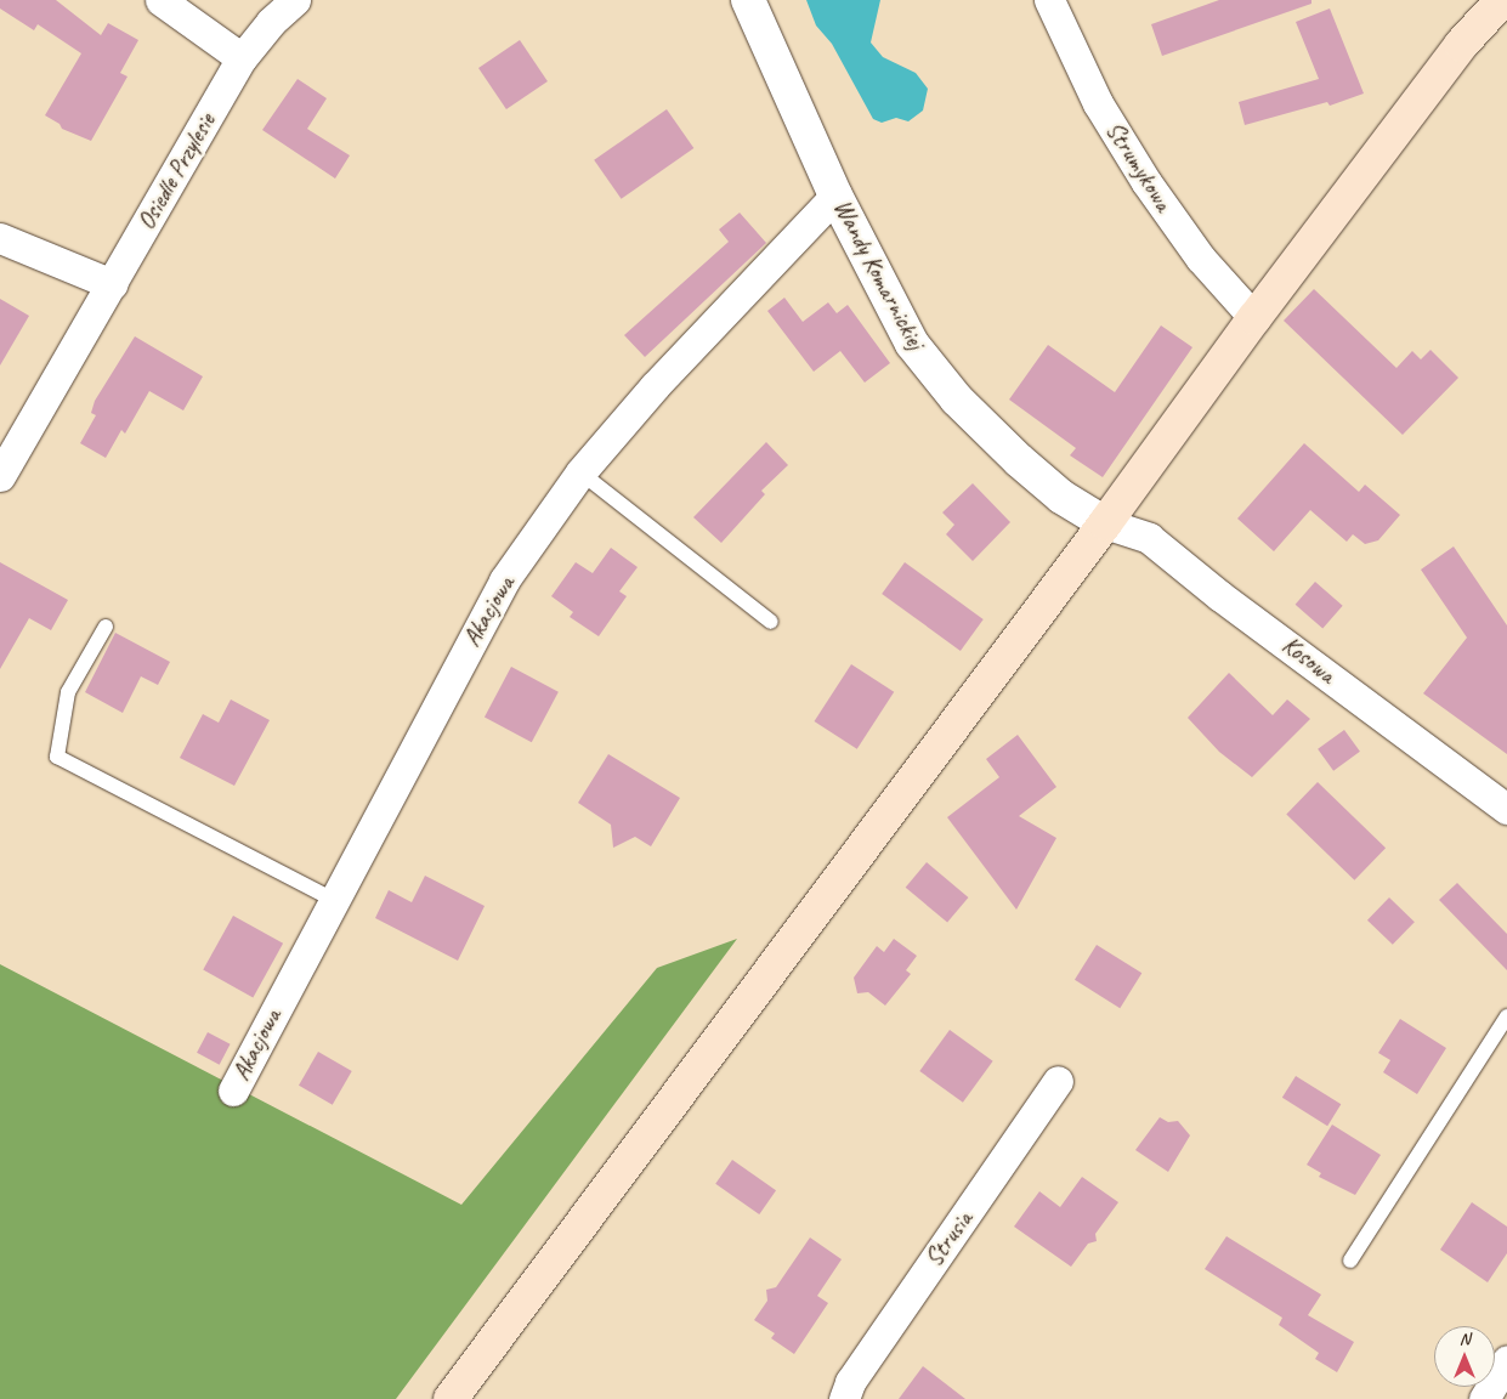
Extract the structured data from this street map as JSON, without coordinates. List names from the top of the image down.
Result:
{
  "streets": {
    "street": [
      "Strumykowa",
      "Osiedle Przylesie",
      "Wandy Komarnickiej",
      "Akacjowa",
      "Kosowa",
      "Strusia"
    ]
  },
  "crossings": [
    ["Wandy Komarnickiej", "Akacjowa"],
    ["Wandy Komarnickiej", "Kosowa"]
  ],
  "north": "top"
}
